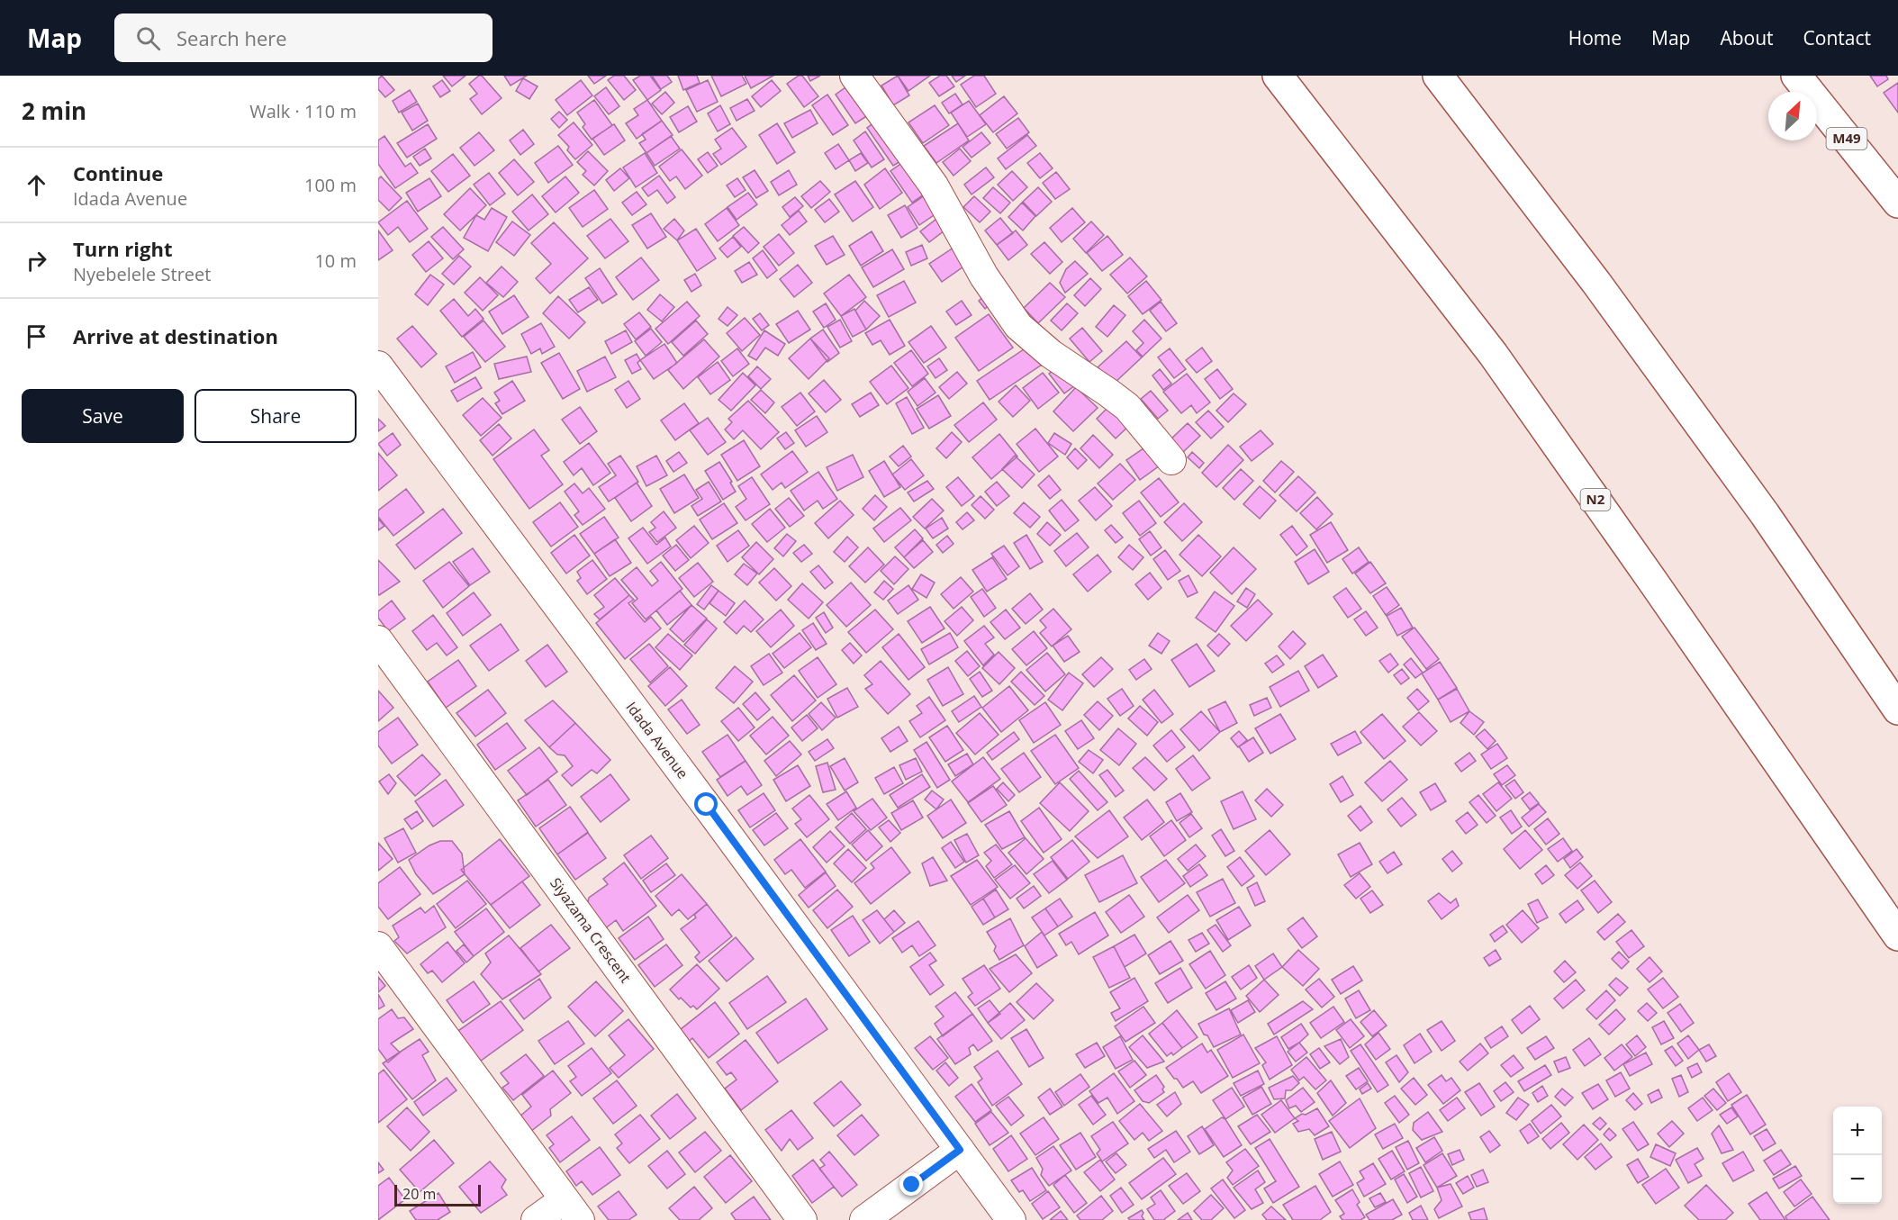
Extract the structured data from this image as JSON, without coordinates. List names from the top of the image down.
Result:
{
  "streets": {
    "main road": ["M49", "N2"],
    "street": ["Idada Avenue", "Siyazama Crescent"]
  },
  "scale_bar": "20 m",
  "north": "top right",
  "page": {
    "header": "Map",
    "search": "Search here",
    "nav": [
      "Home",
      "Map",
      "About",
      "Contact"
    ],
    "heading": ["2 min", "Walk · 110 m"],
    "list": [
      ["Continue", "Idada Avenue", "100 m"],
      ["Turn right", "Nyebelele Street", "10 m"],
      "Arrive at destination"
    ],
    "buttons": ["Save", "Share"],
    "map_buttons": ["+", "−"],
    "scale": "20 m"
  }
}
